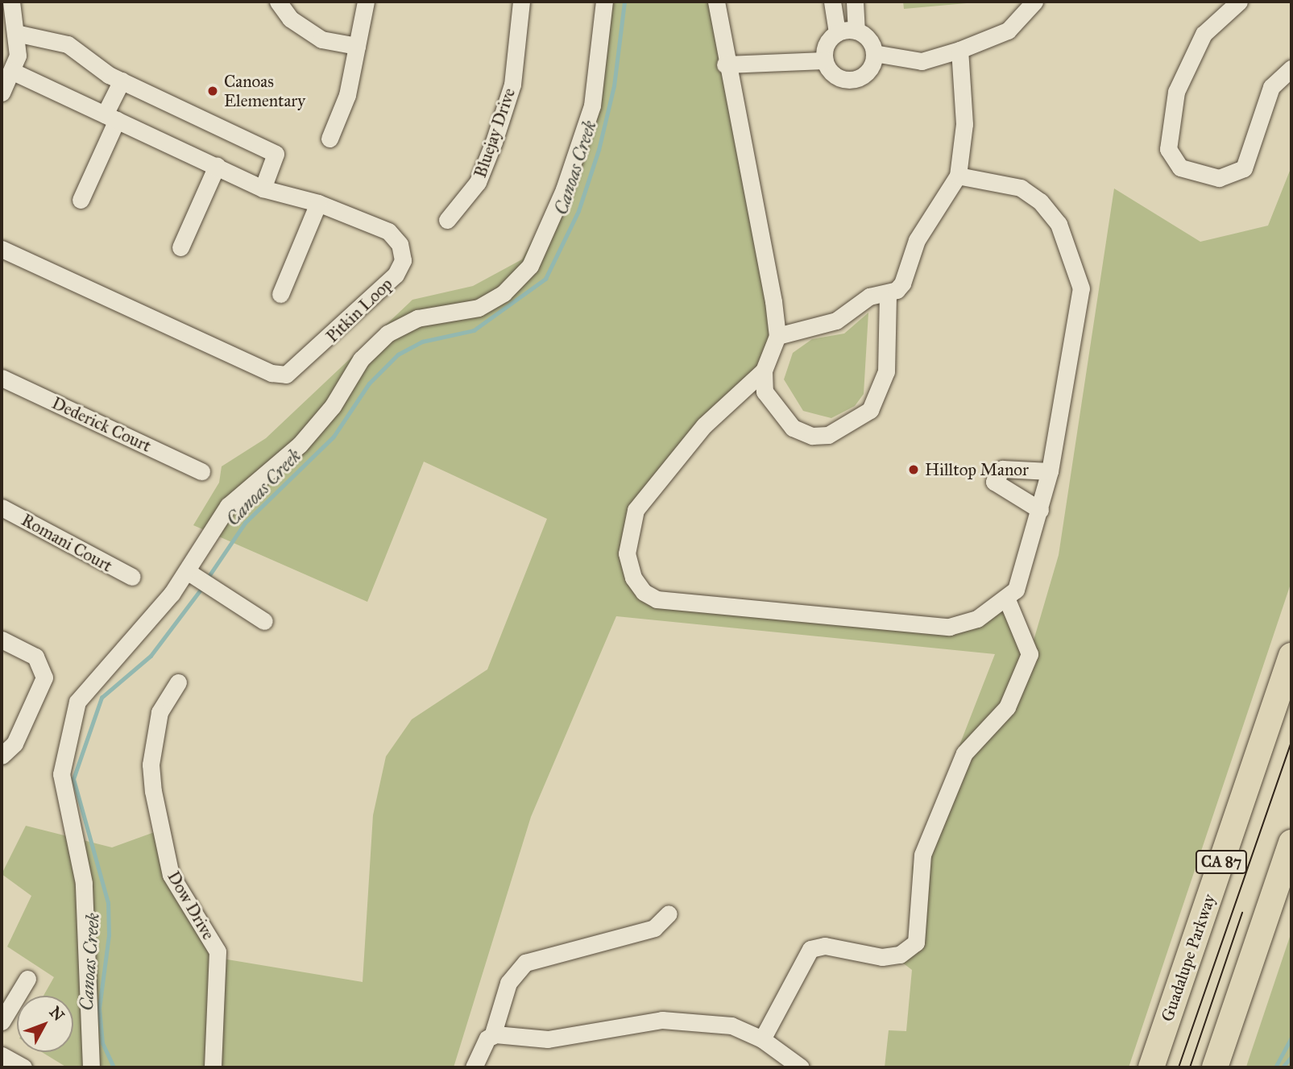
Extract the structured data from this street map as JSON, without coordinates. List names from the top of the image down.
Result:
{
  "streets": {
    "highway": ["CA 87", "Guadalupe Parkway"],
    "street": [
      "Bluejay Drive",
      "Pitkin Loop",
      "Dederick Court",
      "Romani Court",
      "Dow Drive"
    ]
  },
  "water": ["Canoas Creek"],
  "places": ["Canoas Elementary", "Hilltop Manor"],
  "north": "top right"
}
